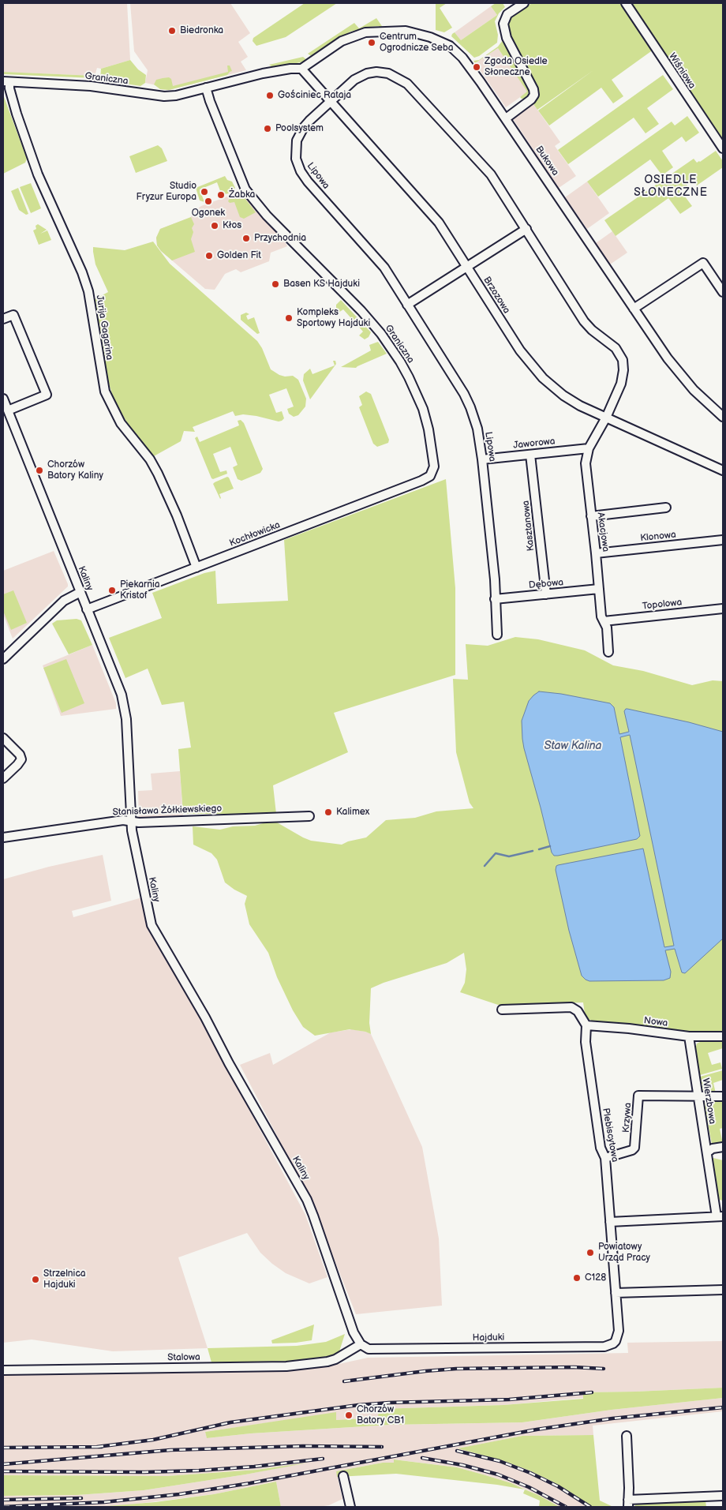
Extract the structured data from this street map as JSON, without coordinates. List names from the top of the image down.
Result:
{
  "streets": {
    "street": [
      "Wiśniowa",
      "Graniczna",
      "Bukowa",
      "Lipowa",
      "Brzozowa",
      "Jurija Gagarina",
      "Jaworowa",
      "Kasztanowa",
      "Akacjowa",
      "Kochłowicka",
      "Klonowa",
      "Kaliny",
      "Dębowa",
      "Topolowa",
      "Stanisława Żółkiewskiego",
      "Nowa",
      "Wierzbowa",
      "Krzywa",
      "Plebiscytowa",
      "Hajduki",
      "Stalowa"
    ]
  },
  "crossings": [
    ["Graniczna", "Bukowa"],
    ["Graniczna", "Brzozowa"],
    ["Graniczna", "Jurija Gagarina"],
    ["Graniczna", "Kochłowicka"],
    ["Bukowa", "Brzozowa"],
    ["Lipowa", "Brzozowa"],
    ["Lipowa", "Jaworowa"],
    ["Lipowa", "Akacjowa"],
    ["Lipowa", "Dębowa"],
    ["Brzozowa", "Akacjowa"],
    ["Jurija Gagarina", "Kochłowicka"],
    ["Jaworowa", "Kasztanowa"],
    ["Jaworowa", "Akacjowa"],
    ["Kasztanowa", "Dębowa"],
    ["Akacjowa", "Klonowa"],
    ["Akacjowa", "Dębowa"],
    ["Akacjowa", "Topolowa"],
    ["Kochłowicka", "Kaliny"],
    ["Kaliny", "Stanisława Żółkiewskiego"],
    ["Kaliny", "Hajduki"],
    ["Kaliny", "Stalowa"],
    ["Nowa", "Wierzbowa"],
    ["Nowa", "Plebiscytowa"],
    ["Wierzbowa", "Krzywa"],
    ["Wierzbowa", "Plebiscytowa"],
    ["Krzywa", "Plebiscytowa"],
    ["Plebiscytowa", "Hajduki"],
    ["Hajduki", "Stalowa"]
  ],
  "districts": ["OSIEDLE SŁONECZNE"],
  "water": ["Staw Kalina"],
  "places": [
    "Biedronka",
    "Centrum Ogrodnicze Seba",
    "Zgoda Osiedle Słoneczne",
    "Gościniec Rataja",
    "Poolsystem",
    "Studio Fryzur Europa",
    "Żabka",
    "Ogonek",
    "Kłos",
    "Przychodnia",
    "Golden Fit",
    "Basen KS Hajduki",
    "Kompleks Sportowy Hajduki",
    "Chorzów Batory Kaliny",
    "Piekarnia Kristof",
    "Kalimex",
    "Powiatowy Urząd Pracy",
    "C128",
    "Strzelnica Hajduki",
    "Chorzów Batory CB1"
  ]
}
